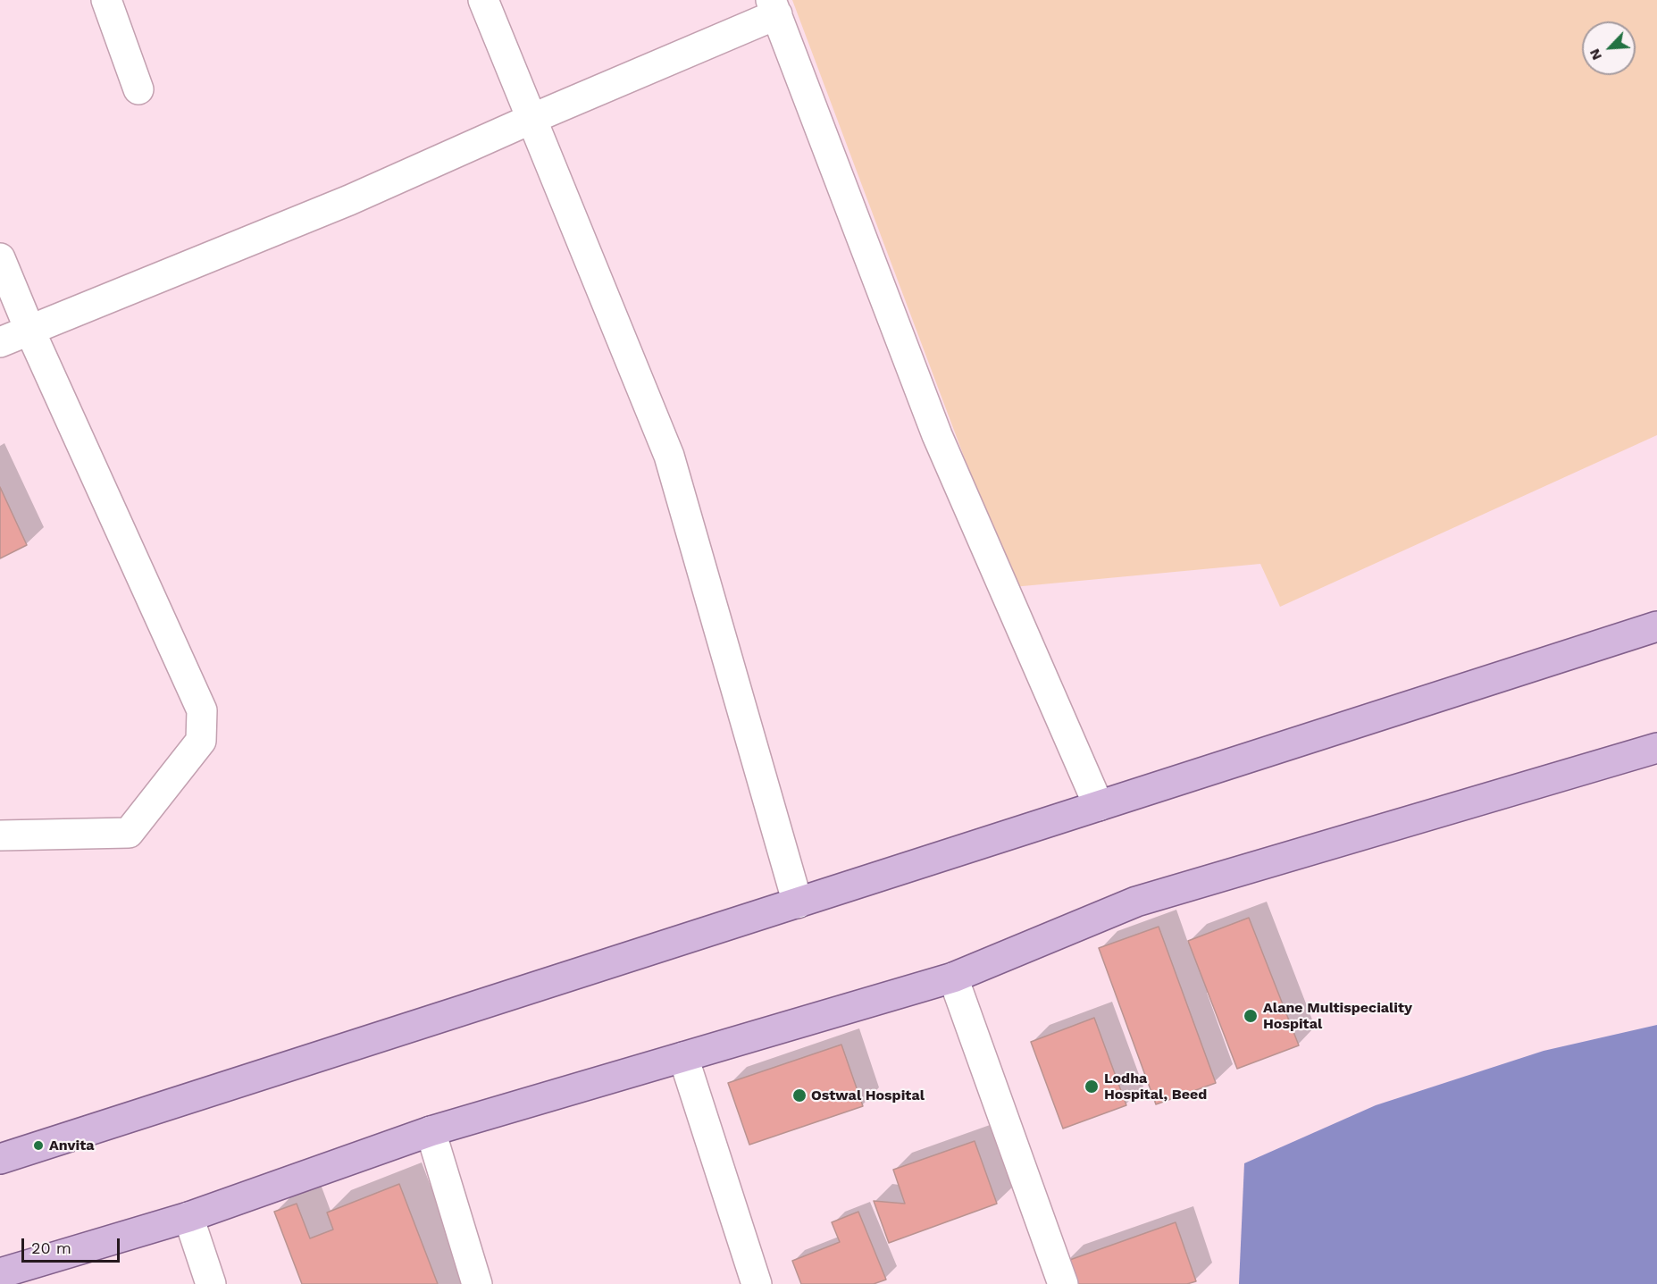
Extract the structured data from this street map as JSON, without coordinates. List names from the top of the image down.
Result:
{
  "places": [
    "Alane Multispeciality Hospital",
    "Lodha Hospital, Beed",
    "Ostwal Hospital",
    "Anvita"
  ],
  "scale_bar": "20 m",
  "north": "bottom left"
}
